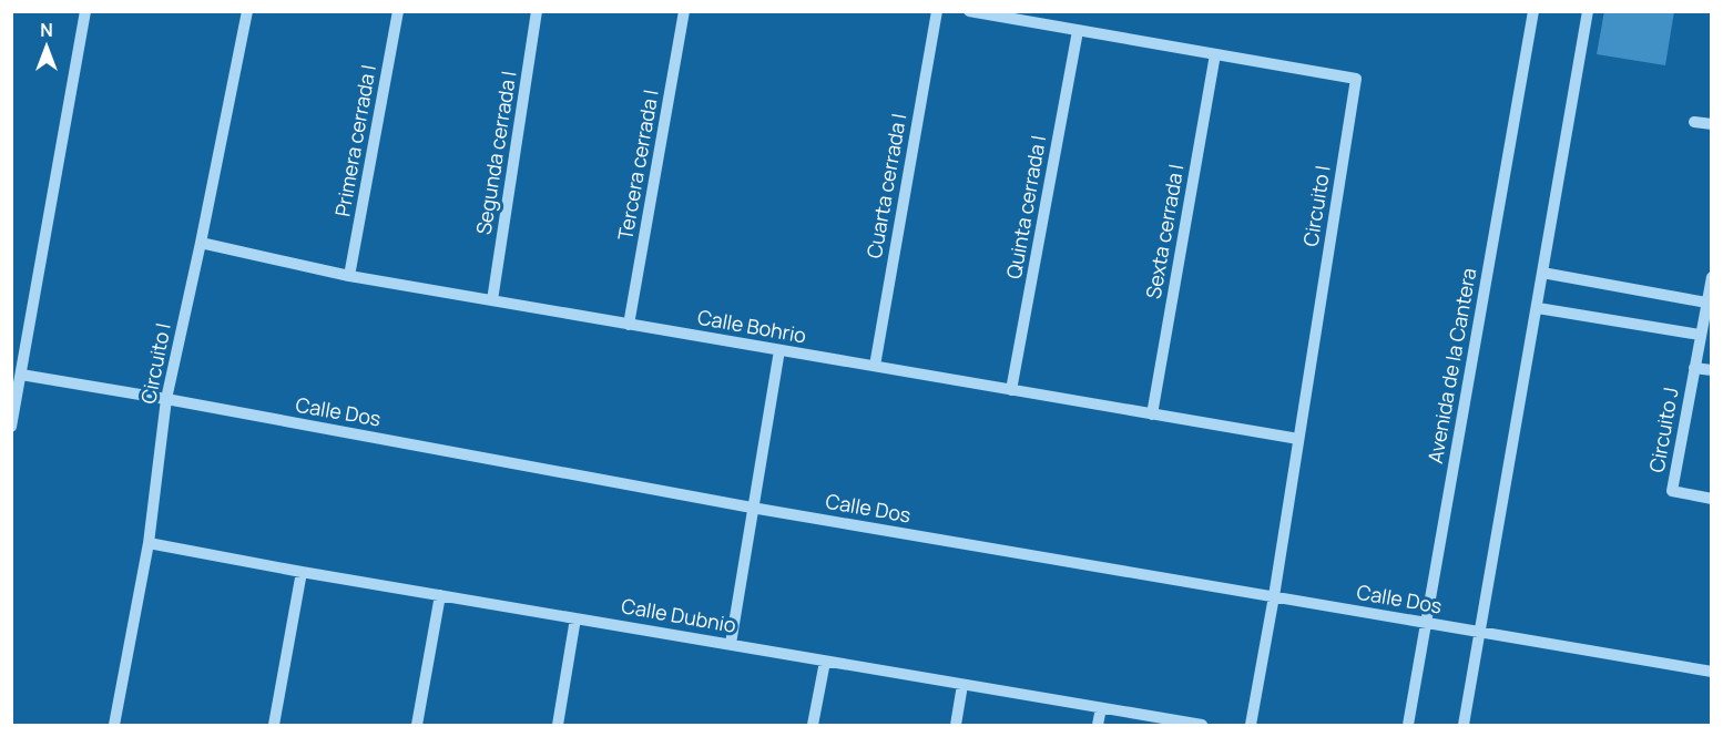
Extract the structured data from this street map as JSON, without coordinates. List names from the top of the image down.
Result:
{
  "streets": {
    "street": [
      "Primera cerrada I",
      "Segunda cerrada I",
      "Tercera cerrada I",
      "Cuarta cerrada I",
      "Circuito I",
      "Quinta cerrada I",
      "Sexta cerrada I",
      "Calle Bohrio",
      "Avenida de la Cantera",
      "Calle Dos",
      "Circuito J",
      "Calle Dubnio"
    ]
  },
  "crossings": [
    ["Primera cerrada I", "Calle Bohrio"],
    ["Segunda cerrada I", "Calle Bohrio"],
    ["Tercera cerrada I", "Calle Bohrio"],
    ["Cuarta cerrada I", "Calle Bohrio"],
    ["Circuito I", "Quinta cerrada I"],
    ["Circuito I", "Sexta cerrada I"],
    ["Circuito I", "Calle Bohrio"],
    ["Circuito I", "Calle Dos"],
    ["Circuito I", "Calle Dubnio"],
    ["Quinta cerrada I", "Calle Bohrio"],
    ["Sexta cerrada I", "Calle Bohrio"],
    ["Avenida de la Cantera", "Calle Dos"]
  ],
  "north": "top"
}
